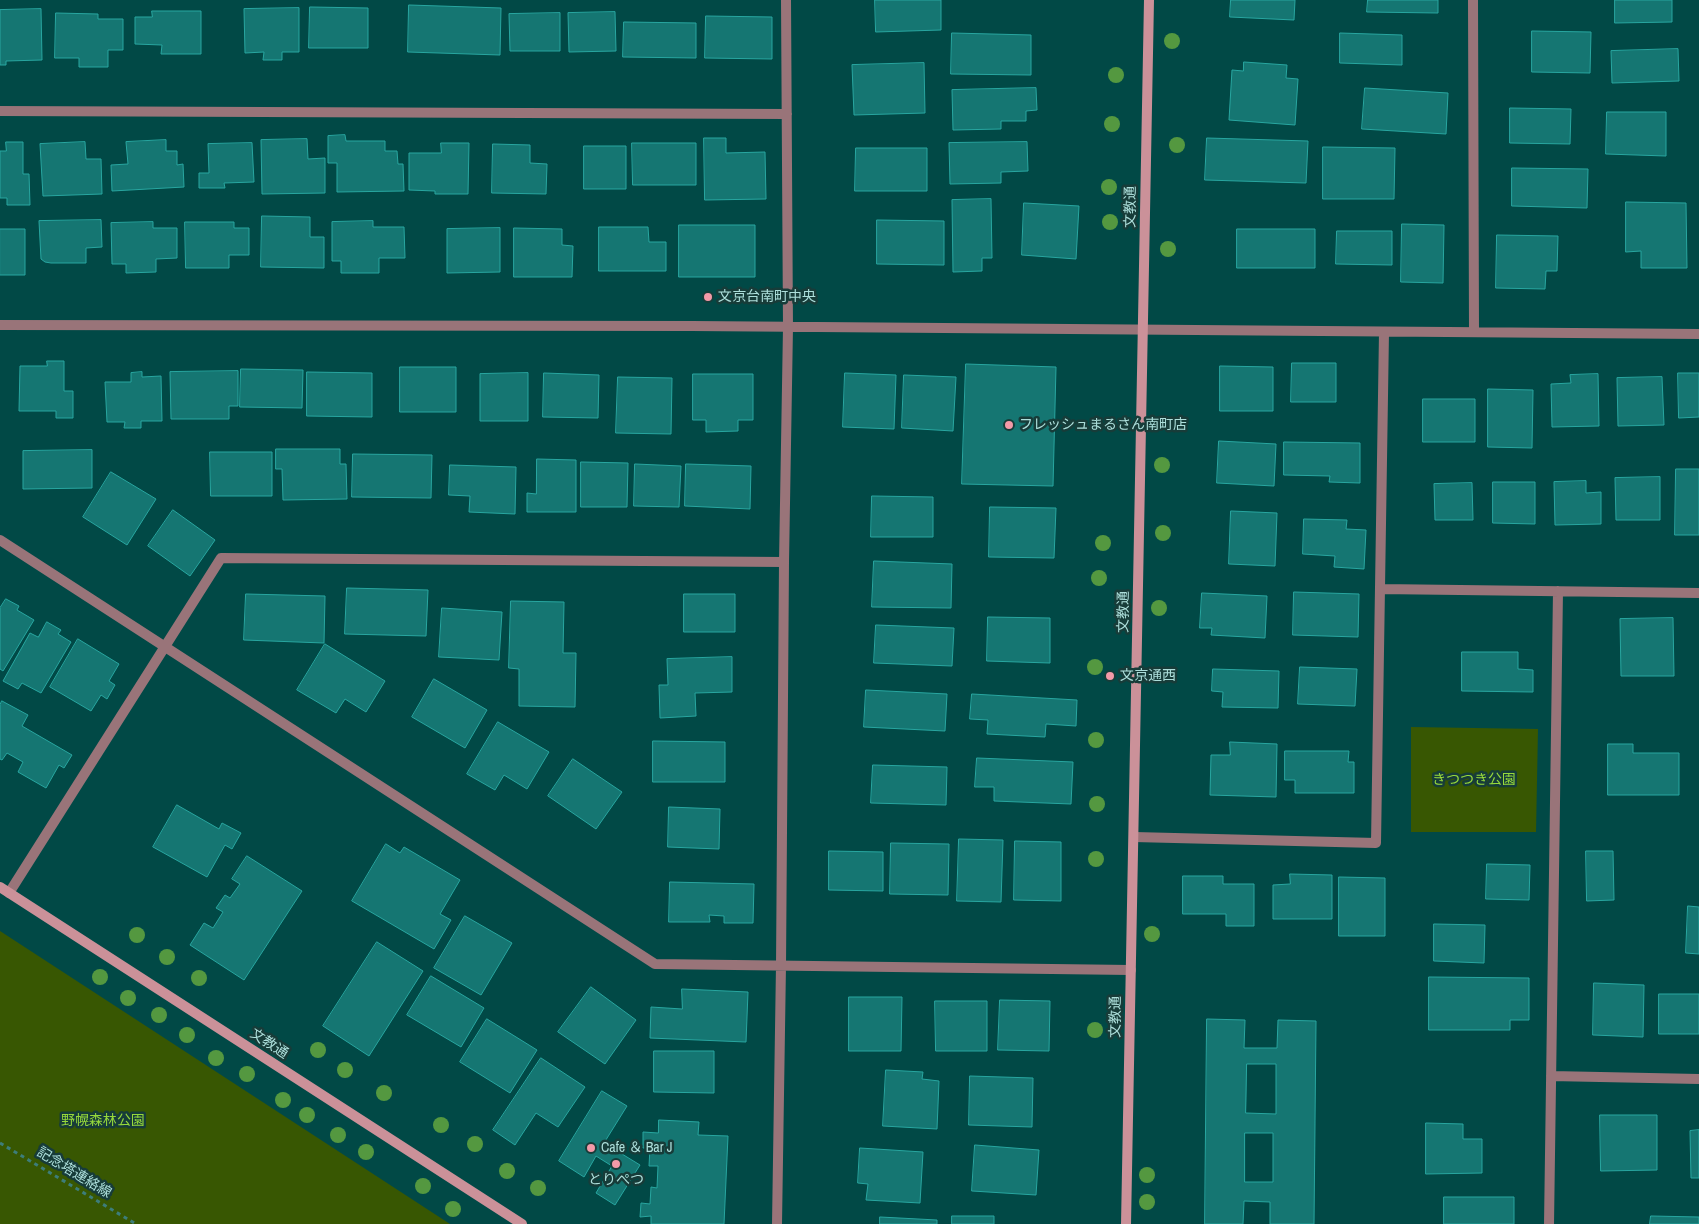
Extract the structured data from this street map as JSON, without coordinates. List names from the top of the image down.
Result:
{
  "streets": {
    "street": ["文教通"],
    "path": ["記念塔連絡線"]
  },
  "parks": ["きつつき公園", "野幌森林公園"],
  "places": [
    "文京台南町中央",
    "フレッシュまるさん南町店",
    "文京通西",
    "Cafe ＆ Bar J",
    "とりぺつ"
  ]
}
